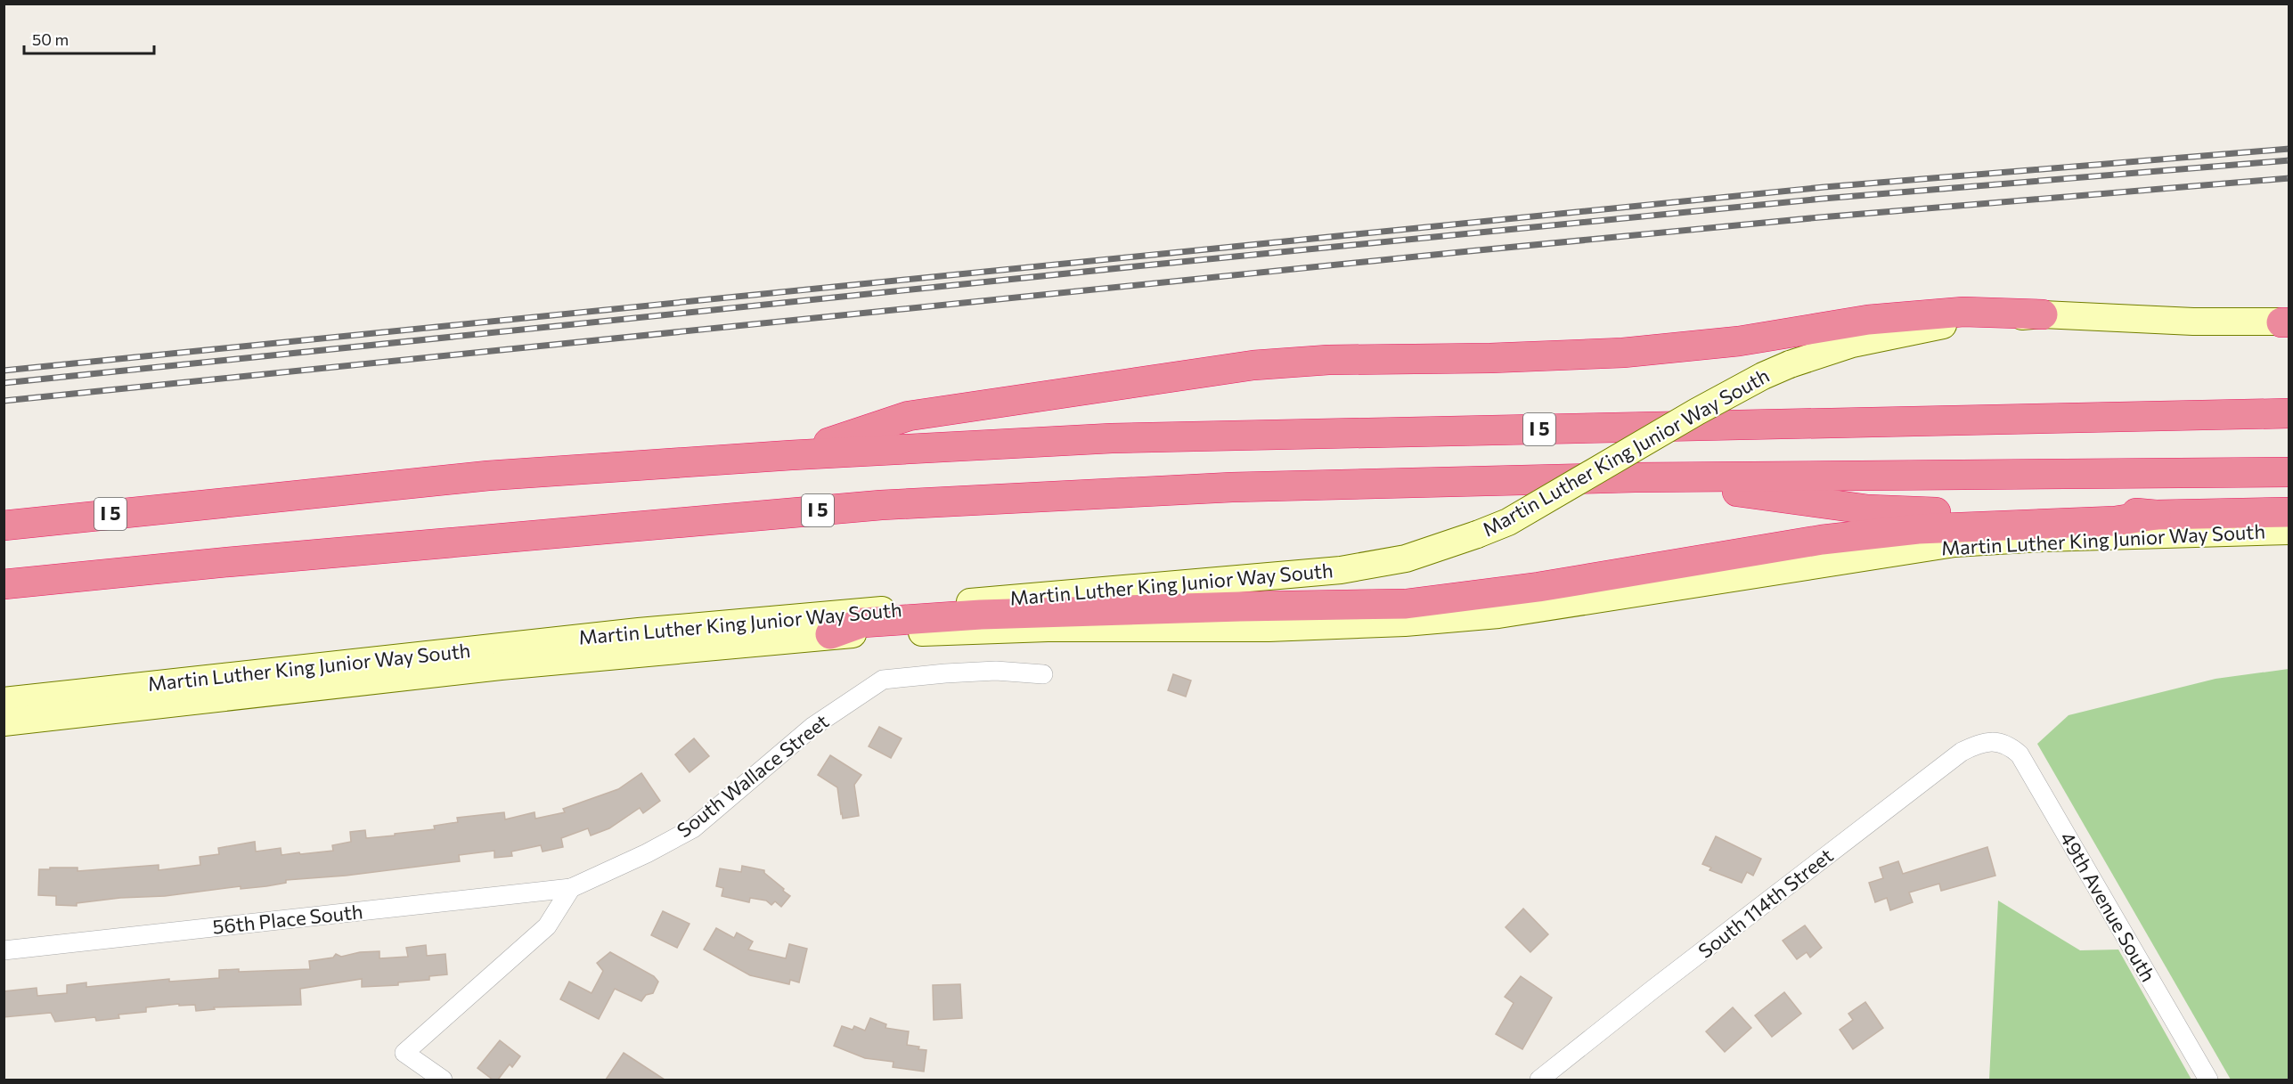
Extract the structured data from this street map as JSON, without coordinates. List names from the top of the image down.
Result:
{
  "streets": {
    "highway": ["I 5"],
    "main road": ["Martin Luther King Junior Way South"],
    "street": [
      "South Wallace Street",
      "South 114th Street",
      "49th Avenue South",
      "56th Place South"
    ]
  },
  "crossings": [
    ["South Wallace Street", "56th Place South"],
    ["South 114th Street", "49th Avenue South"]
  ],
  "scale_bar": "50 m"
}
